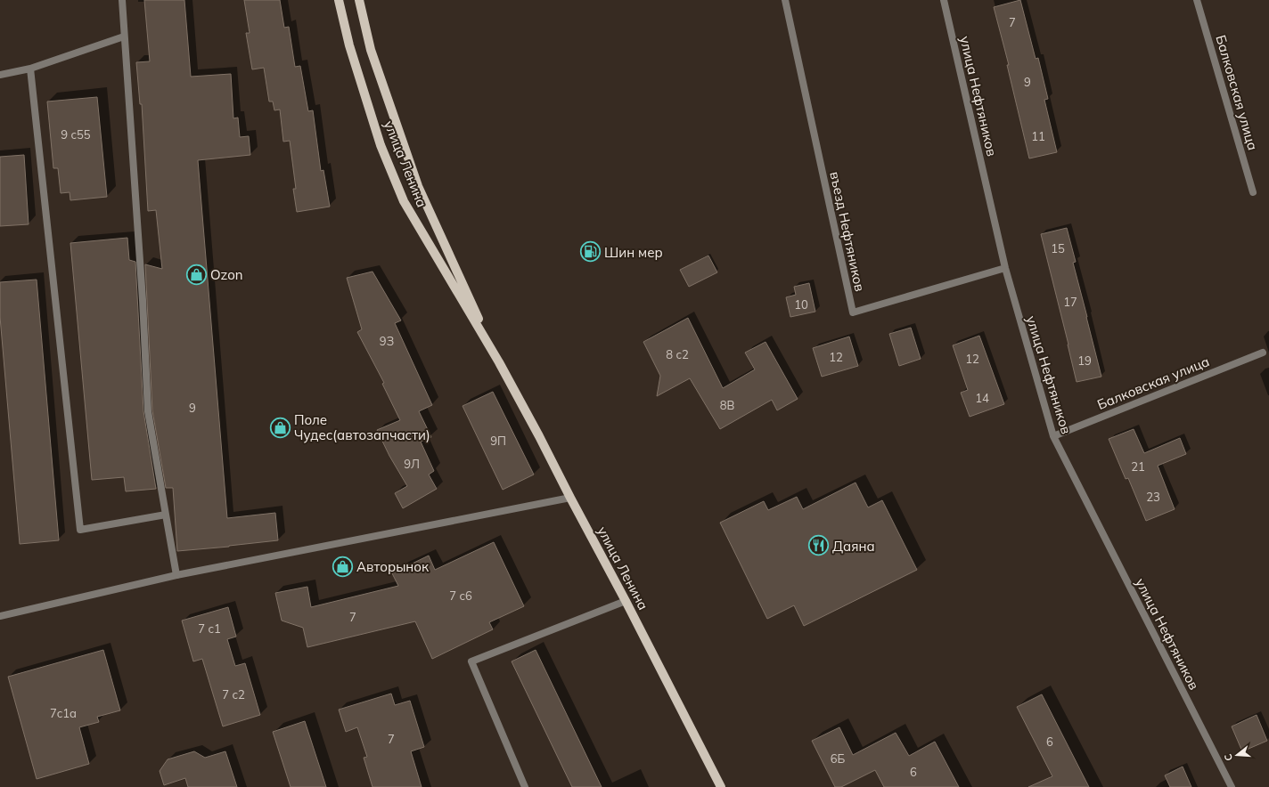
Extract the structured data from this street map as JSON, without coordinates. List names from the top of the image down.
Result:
{
  "streets": {
    "main road": ["улица Ленина"],
    "street": ["Балковская улица", "улица Нефтяников", "въезд Нефтяников"]
  },
  "crossings": [
    ["Балковская улица", "улица Нефтяников"],
    ["улица Нефтяников", "въезд Нефтяников"]
  ],
  "places": {
    "fuel station": ["Шин мер"],
    "shop": ["Ozon", "Поле Чудес(автозапчасти)", "Авторынок"],
    "restaurant": ["Даяна"]
  },
  "house_numbers": [
    "7",
    "9",
    "9 с55",
    "11",
    "15",
    "17",
    "10",
    "9З",
    "8 с2",
    "12",
    "12",
    "19",
    "14",
    "8В",
    "9",
    "9П",
    "9Л",
    "21",
    "23",
    "7 с6",
    "7",
    "7 с1",
    "7 с2",
    "7с1а",
    "7",
    "6",
    "6Б",
    "6"
  ],
  "north": "left"
}
